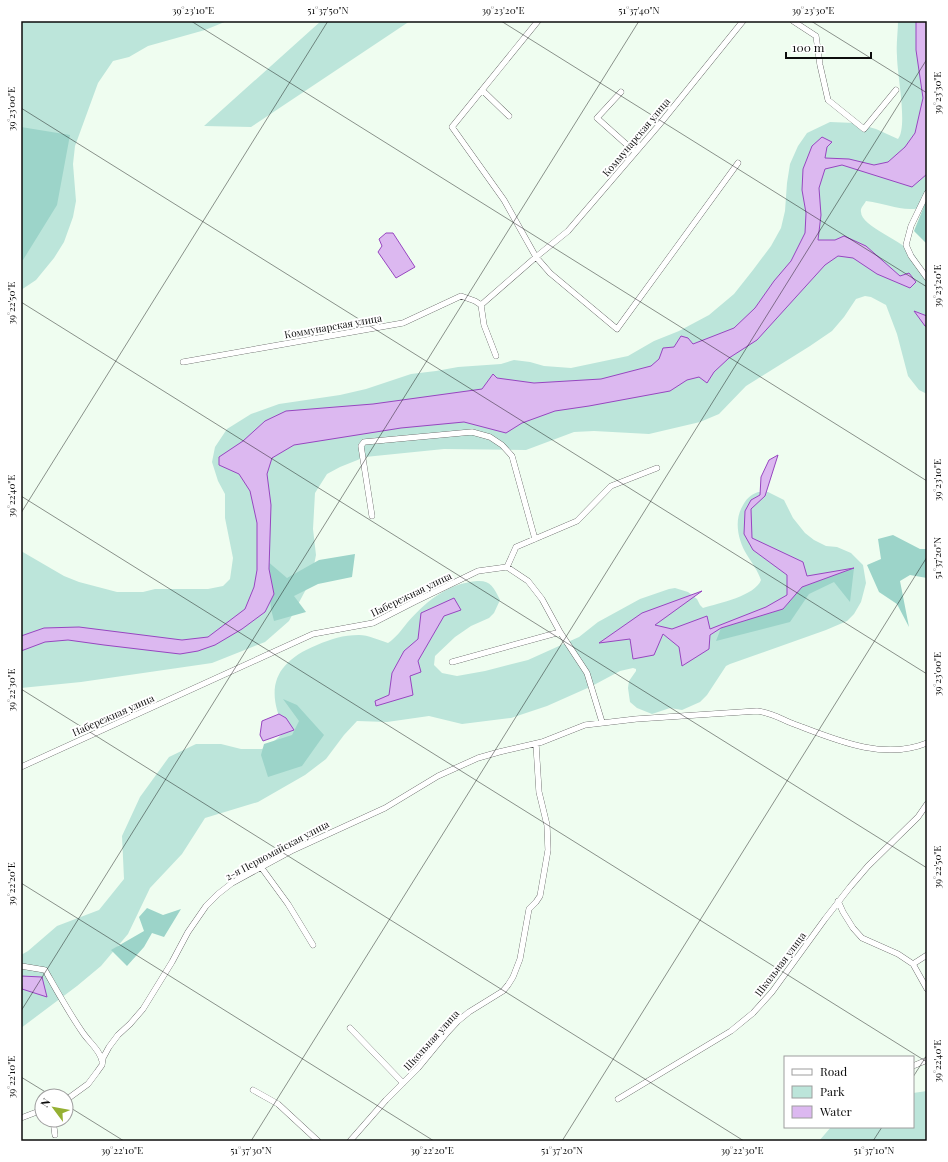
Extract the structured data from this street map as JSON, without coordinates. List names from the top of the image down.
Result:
{
  "streets": {
    "street": [
      "Коммунарская улица",
      "Набережная улица",
      "2-я Первомайская улица",
      "Школьная улица"
    ]
  },
  "crossings": [
    ["2-я Первомайская улица", "Школьная улица"]
  ],
  "legend": ["Road", "Park", "Water"],
  "scale_bar": "100 m",
  "north": "top left",
  "coordinates": [
    "39°23'10\"E",
    "51°37'50\"N",
    "39°23'20\"E",
    "51°37'40\"N",
    "39°23'30\"E",
    "39°23'00\"E",
    "39°22'50\"E",
    "39°22'40\"E",
    "51°37'20\"N",
    "39°22'30\"E",
    "39°22'20\"E",
    "39°22'10\"E",
    "51°37'30\"N",
    "51°37'10\"N"
  ]
}
